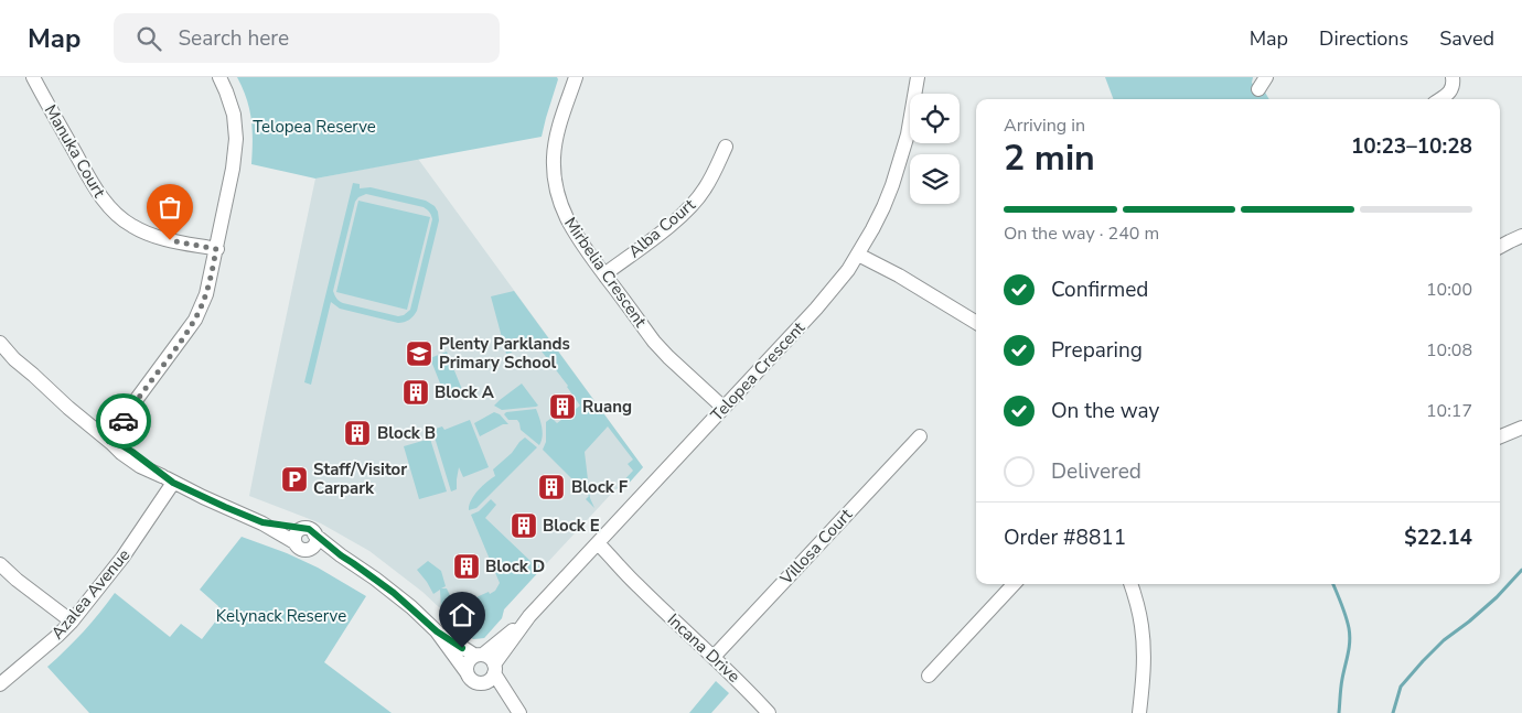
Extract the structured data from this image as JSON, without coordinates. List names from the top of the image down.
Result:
{
  "streets": {
    "street": [
      "Manuka Court",
      "Alba Court",
      "Mirbelia Crescent",
      "Telopea Crescent",
      "Villosa Court",
      "Azalea Avenue",
      "Incana Drive"
    ]
  },
  "crossings": [
    ["Alba Court", "Mirbelia Crescent"],
    ["Mirbelia Crescent", "Telopea Crescent"],
    ["Telopea Crescent", "Incana Drive"],
    ["Villosa Court", "Incana Drive"]
  ],
  "parks": ["Telopea Reserve", "Kelynack Reserve"],
  "places": {
    "school or university": ["Plenty Parklands Primary School"],
    "building": [
      "Block A",
      "Ruang",
      "Block B",
      "Block F",
      "Block E",
      "Block D"
    ],
    "parking": ["Staff/Visitor Carpark"]
  },
  "page": {
    "header": "Map",
    "search": "Search here",
    "nav": ["Map", "Directions", "Saved"],
    "heading": ["2 min", "Arriving in", "10:23–10:28"],
    "panel": ["Order #8811", "$22.14"],
    "bar": "On the way · 240 m",
    "list": [
      ["Confirmed", "10:00"],
      ["Preparing", "10:08"],
      ["On the way", "10:17"],
      "Delivered"
    ]
  }
}
